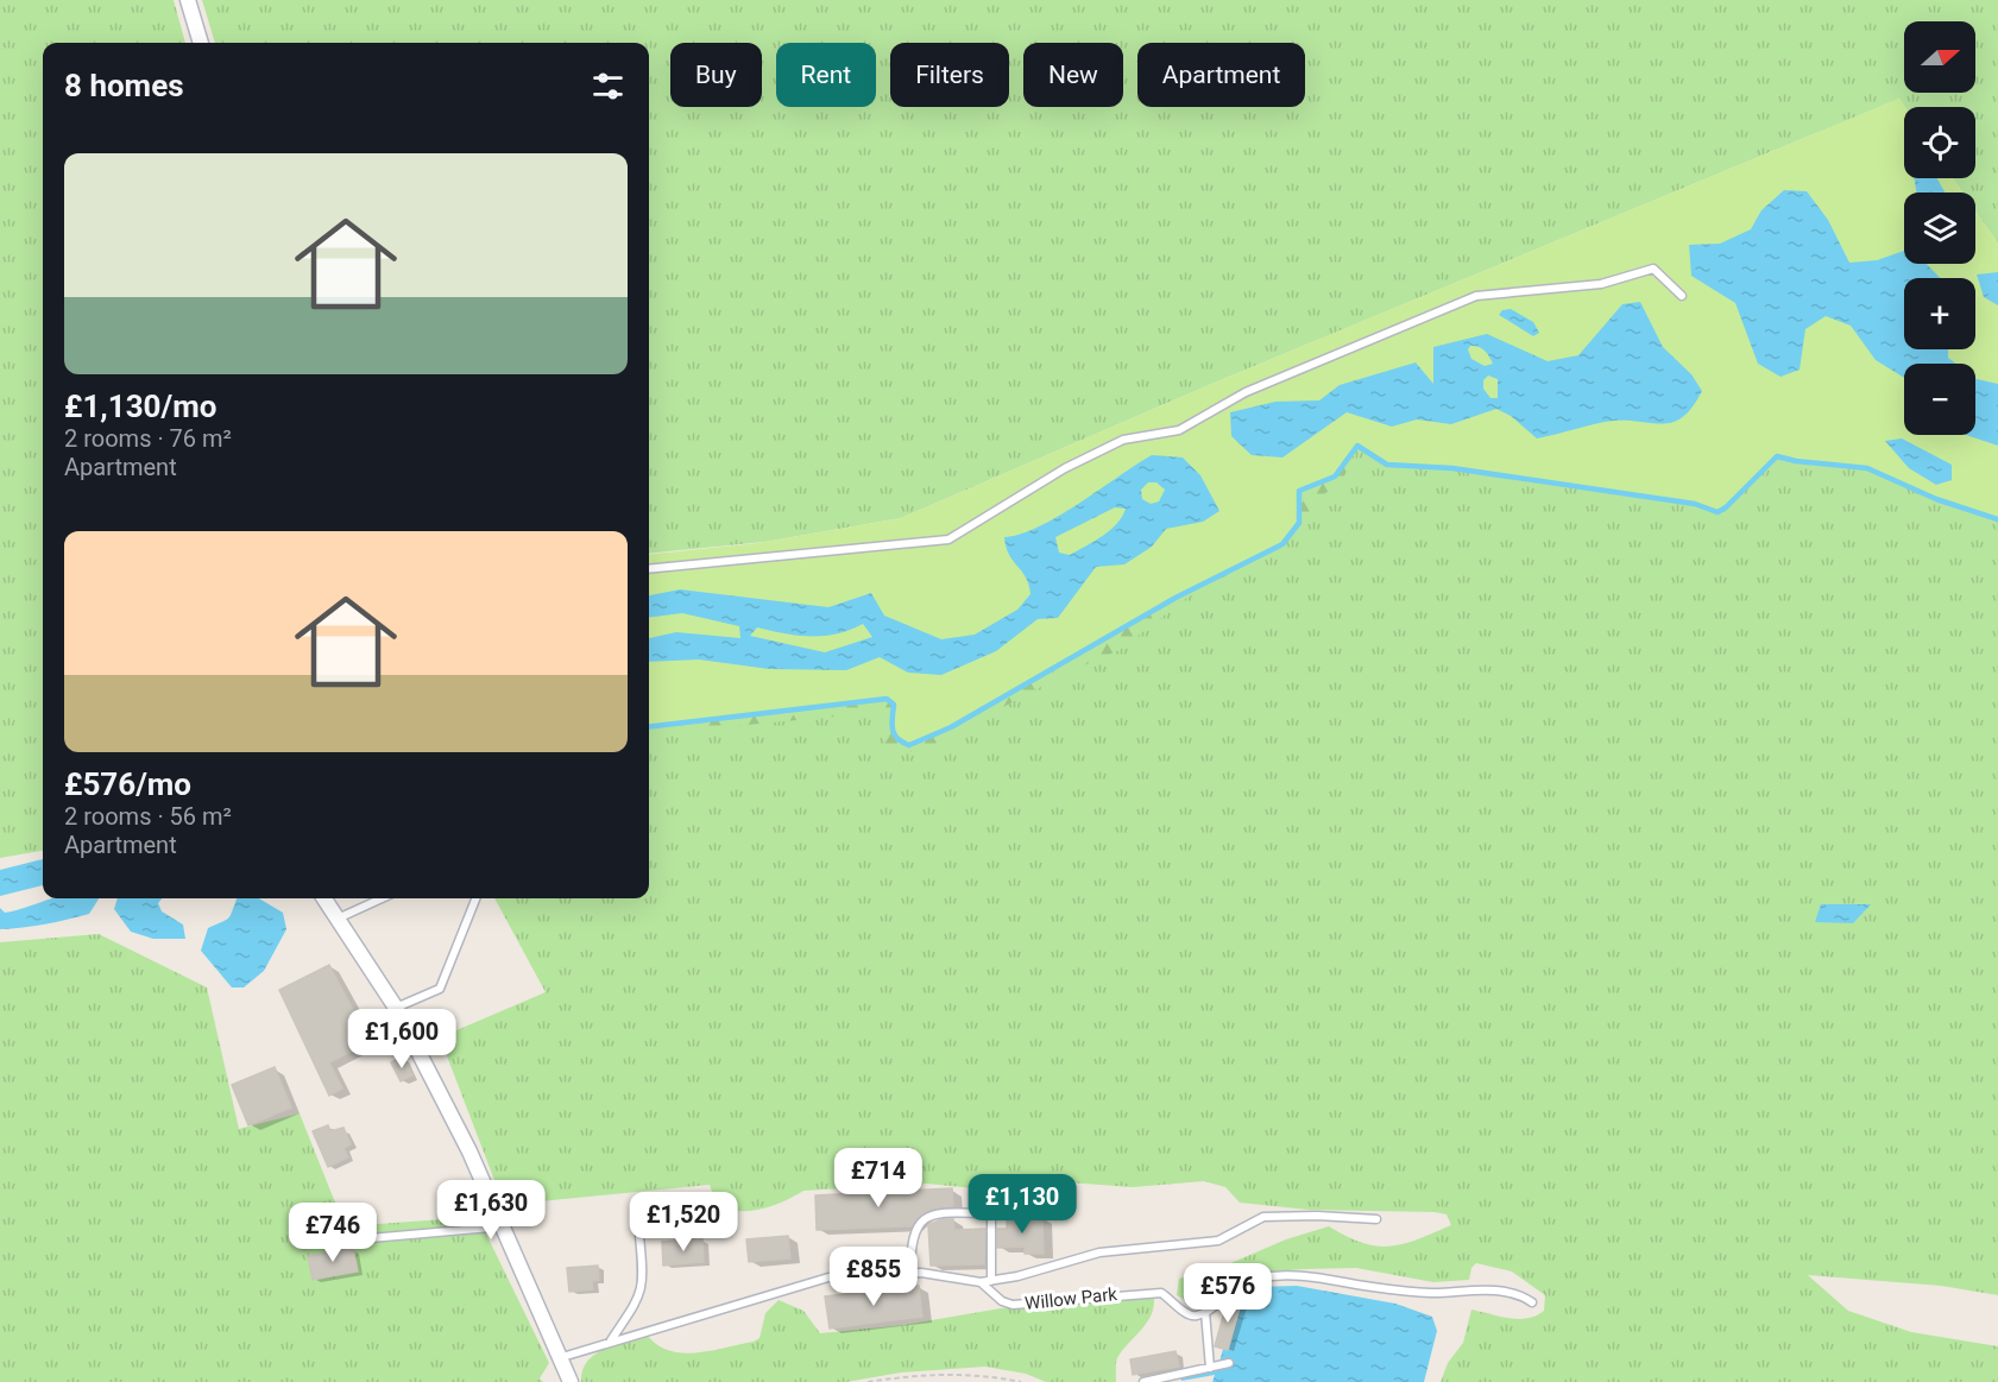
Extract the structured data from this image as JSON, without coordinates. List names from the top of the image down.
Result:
{
  "streets": {
    "lane": ["Willow Park"]
  },
  "north": "right",
  "page": {
    "map_buttons": ["+", "−"],
    "chip": [
      "Buy",
      "Rent",
      "Filters",
      "New",
      "Apartment"
    ],
    "heading": "8 homes",
    "list": [
      {
        "name": "£1,130/mo",
        "note": "2 rooms · 76 m² · Apartment"
      },
      {
        "name": "£576/mo",
        "note": "2 rooms · 56 m² · Apartment"
      }
    ],
    "price": [
      "£1,600",
      "£714",
      "£1,130",
      "£1,630",
      "£1,520",
      "£746",
      "£855",
      "£576"
    ]
  }
}
